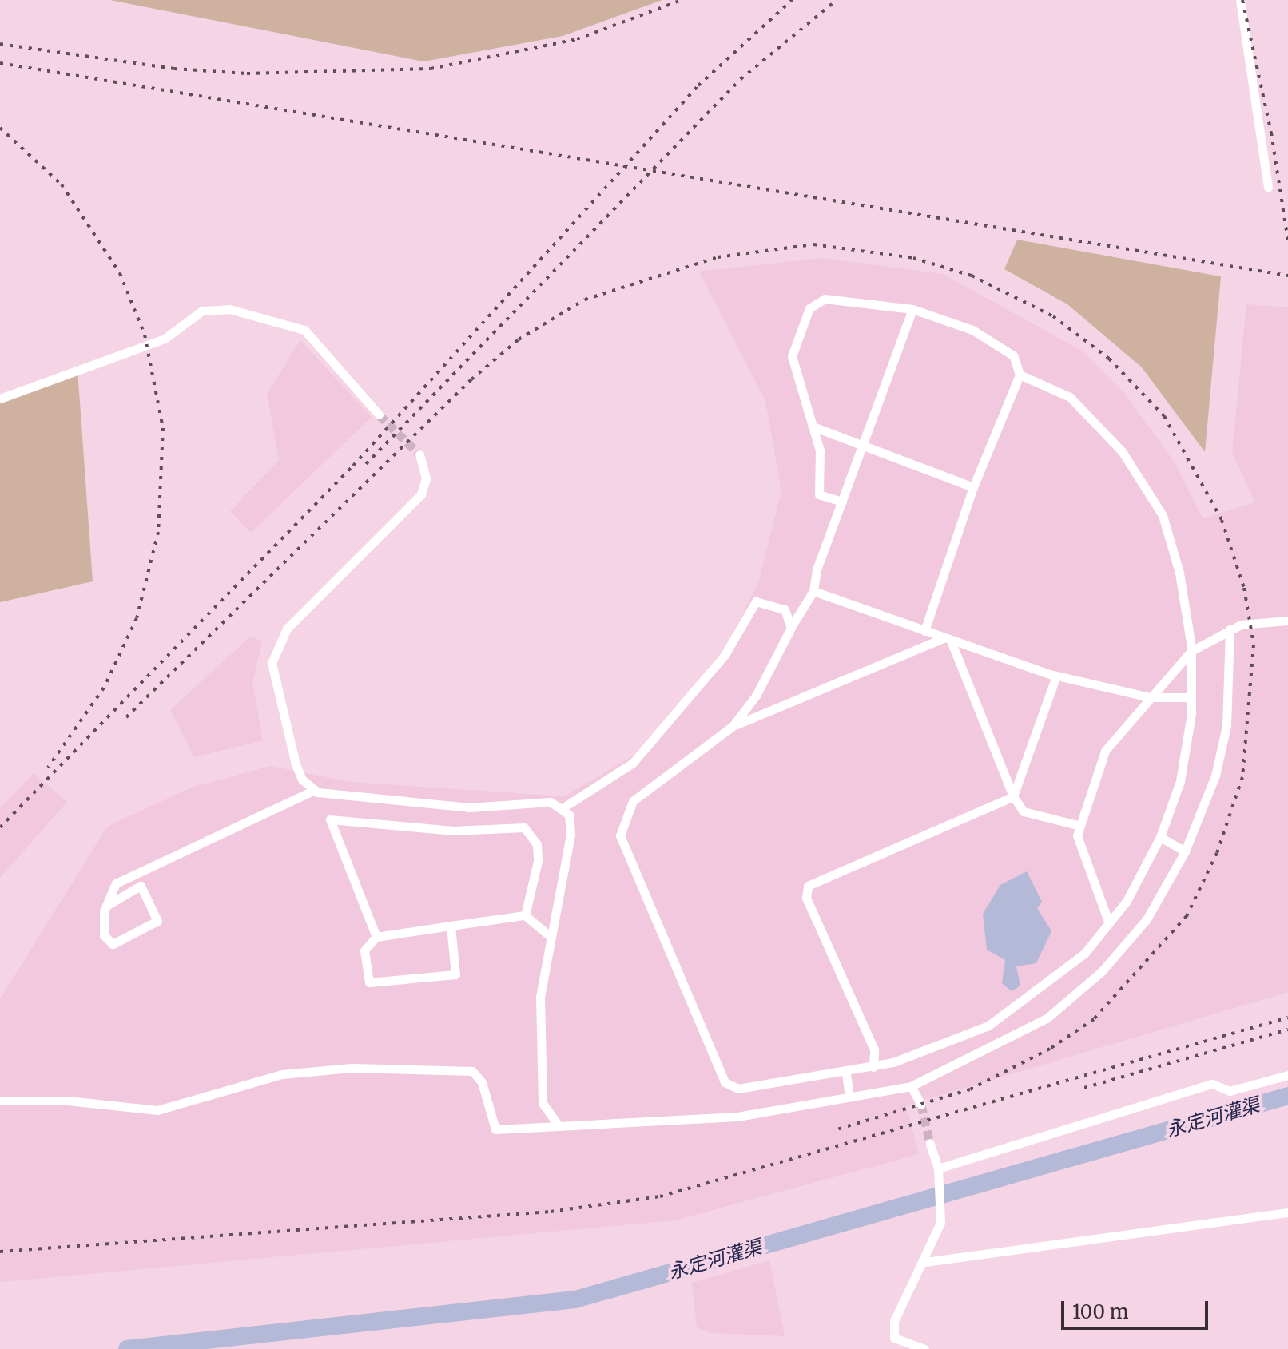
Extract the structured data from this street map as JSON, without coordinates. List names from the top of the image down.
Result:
{
  "water": ["永定河灌渠"],
  "scale_bar": "100 m"
}
